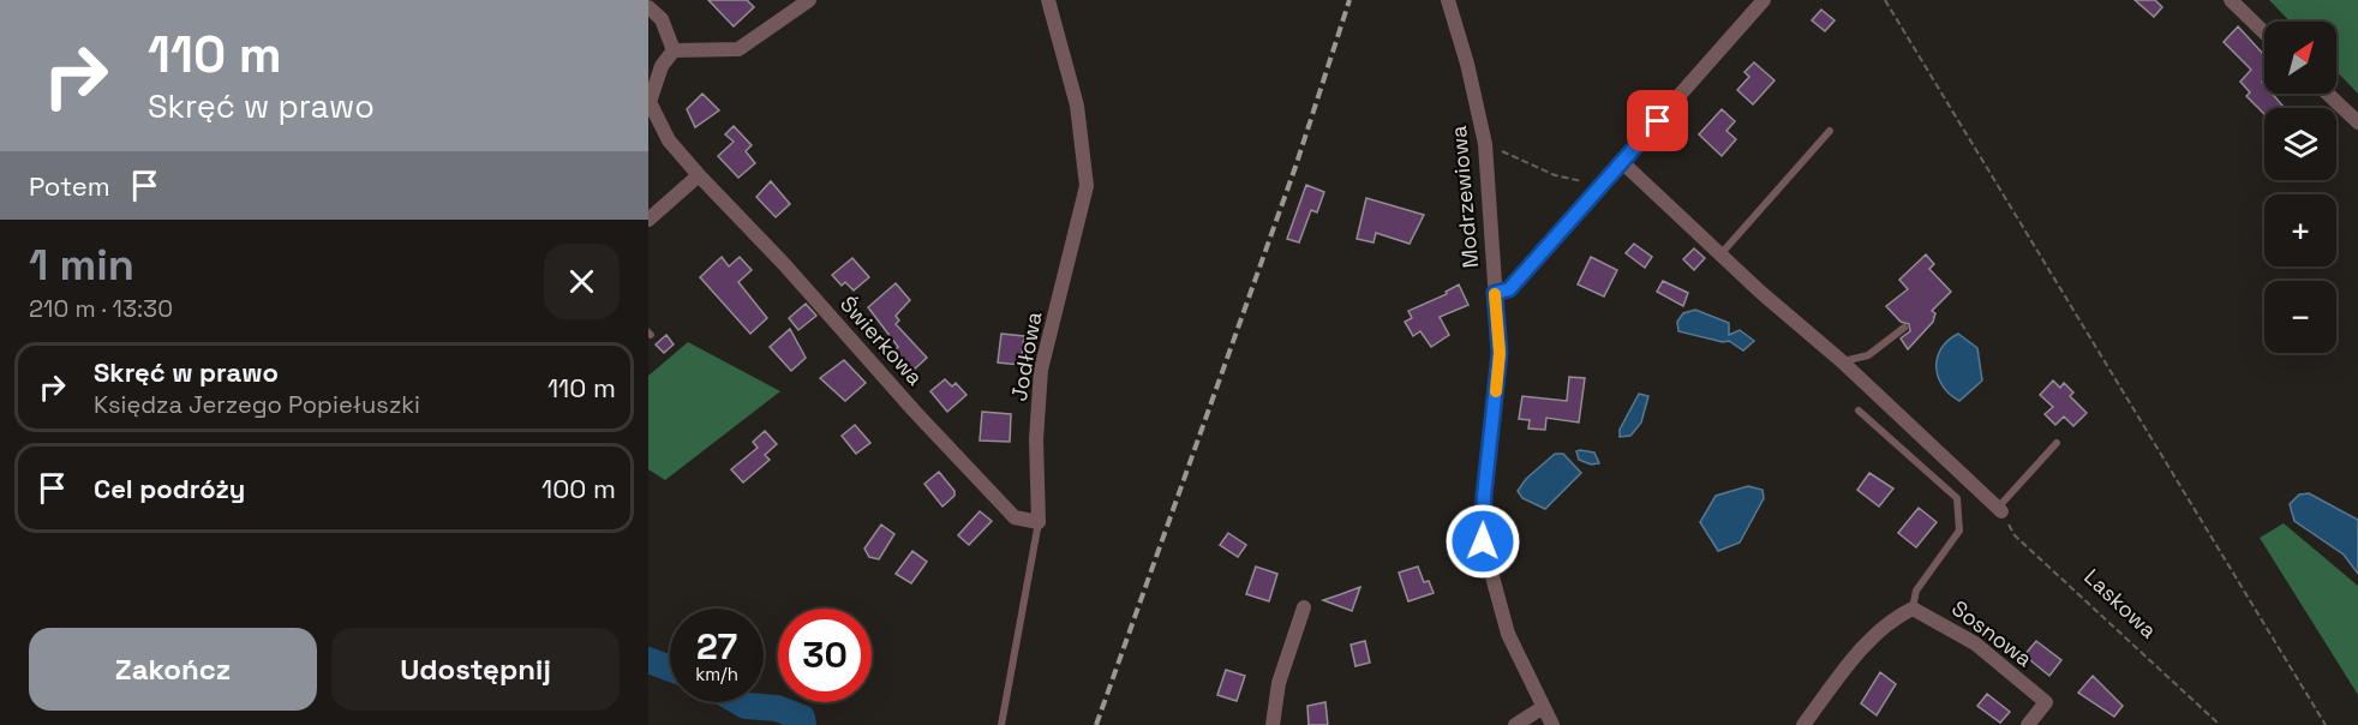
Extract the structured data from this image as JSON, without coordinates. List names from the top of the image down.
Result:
{
  "streets": {
    "street": [
      "Modrzewiowa",
      "Świerkowa",
      "Jodłowa",
      "Sosnowa"
    ],
    "path": ["Laskowa"]
  },
  "crossings": [
    ["Świerkowa", "Jodłowa"]
  ],
  "north": "top right",
  "page": {
    "turn": ["110 m", "Skręć w prawo"],
    "map_buttons": ["+", "−"],
    "then": "Potem",
    "heading": ["1 min", "210 m · 13:30"],
    "list": [
      {
        "name": "Skręć w prawo",
        "note": "Księdza Jerzego Popiełuszki",
        "value": "110 m"
      },
      {
        "name": "Cel podróży",
        "value": "100 m"
      }
    ],
    "speed": "27 km/h",
    "limit": "30",
    "buttons": ["Zakończ", "Udostępnij"]
  }
}
